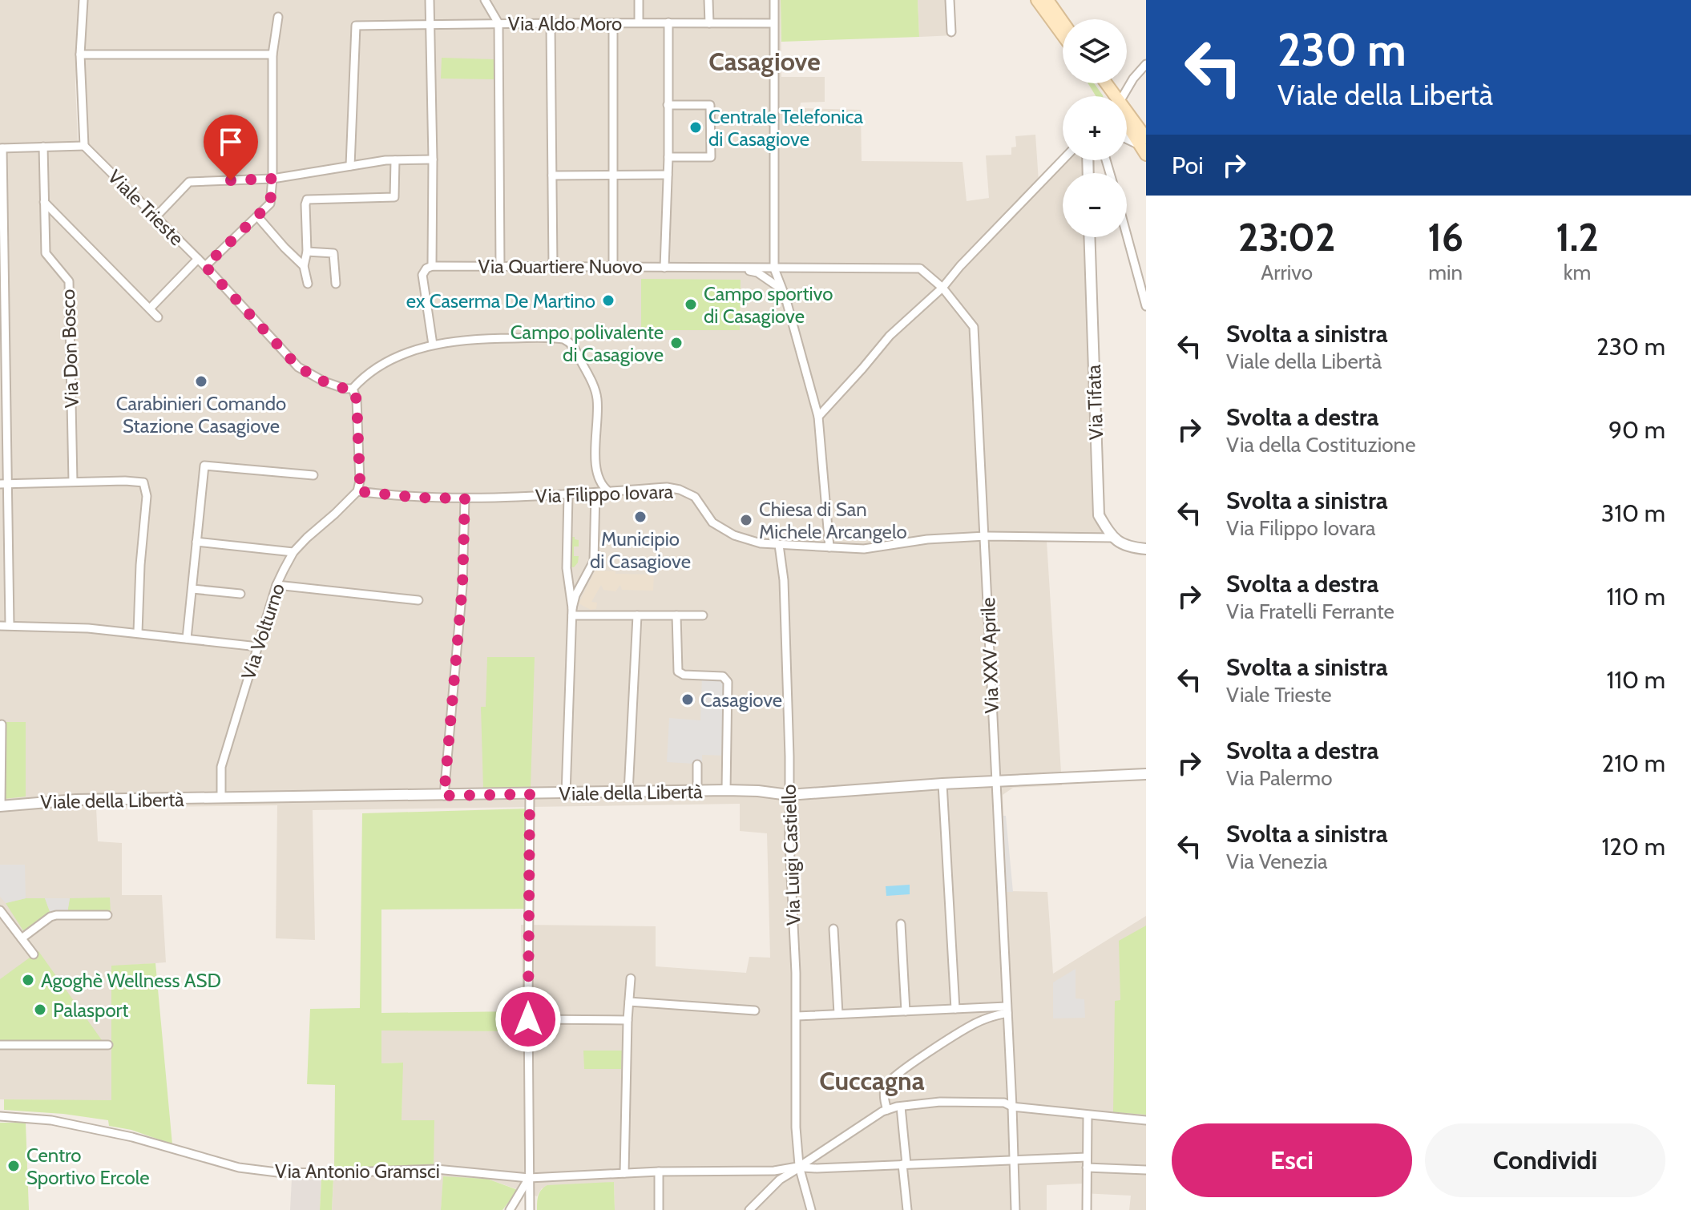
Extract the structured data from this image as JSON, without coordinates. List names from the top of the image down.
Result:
{
  "streets": {
    "street": [
      "Via Aldo Moro",
      "Viale Trieste",
      "Via Quartiere Nuovo",
      "Via Don Bosco",
      "Via Tifata",
      "Via Filippo Iovara",
      "Via Volturno",
      "Via XXV Aprile",
      "Viale della Libertà",
      "Via Luigi Castiello",
      "Via Antonio Gramsci"
    ]
  },
  "crossings": [
    ["Via Quartiere Nuovo", "Via XXV Aprile"],
    ["Via Tifata", "Via Filippo Iovara"],
    ["Via Filippo Iovara", "Via Volturno"],
    ["Via Filippo Iovara", "Via XXV Aprile"],
    ["Via Filippo Iovara", "Via Luigi Castiello"],
    ["Via Volturno", "Viale della Libertà"],
    ["Via XXV Aprile", "Viale della Libertà"],
    ["Via XXV Aprile", "Via Antonio Gramsci"],
    ["Viale della Libertà", "Via Luigi Castiello"],
    ["Via Luigi Castiello", "Via Antonio Gramsci"]
  ],
  "districts": ["Casagiove", "Cuccagna"],
  "places": [
    "Centrale Telefonica di Casagiove",
    "ex Caserma De Martino",
    "Campo sportivo di Casagiove",
    "Campo polivalente di Casagiove",
    "Carabinieri Comando Stazione Casagiove",
    "Municipio di Casagiove",
    "Chiesa di San Michele Arcangelo",
    "Casagiove",
    "Agoghè Wellness ASD",
    "Palasport",
    "Centro Sportivo Ercole"
  ],
  "page": {
    "turn": ["230 m", "Viale della Libertà"],
    "map_buttons": ["+", "−"],
    "then": "Poi",
    "eta": [
      "23:02",
      "Arrivo",
      "16",
      "min",
      "1.2",
      "km"
    ],
    "list": [
      {
        "name": "Svolta a sinistra",
        "note": "Viale della Libertà",
        "value": "230 m"
      },
      {
        "name": "Svolta a destra",
        "note": "Via della Costituzione",
        "value": "90 m"
      },
      {
        "name": "Svolta a sinistra",
        "note": "Via Filippo Iovara",
        "value": "310 m"
      },
      {
        "name": "Svolta a destra",
        "note": "Via Fratelli Ferrante",
        "value": "110 m"
      },
      {
        "name": "Svolta a sinistra",
        "note": "Viale Trieste",
        "value": "110 m"
      },
      {
        "name": "Svolta a destra",
        "note": "Via Palermo",
        "value": "210 m"
      },
      {
        "name": "Svolta a sinistra",
        "note": "Via Venezia",
        "value": "120 m"
      }
    ],
    "buttons": ["Esci", "Condividi"]
  }
}
